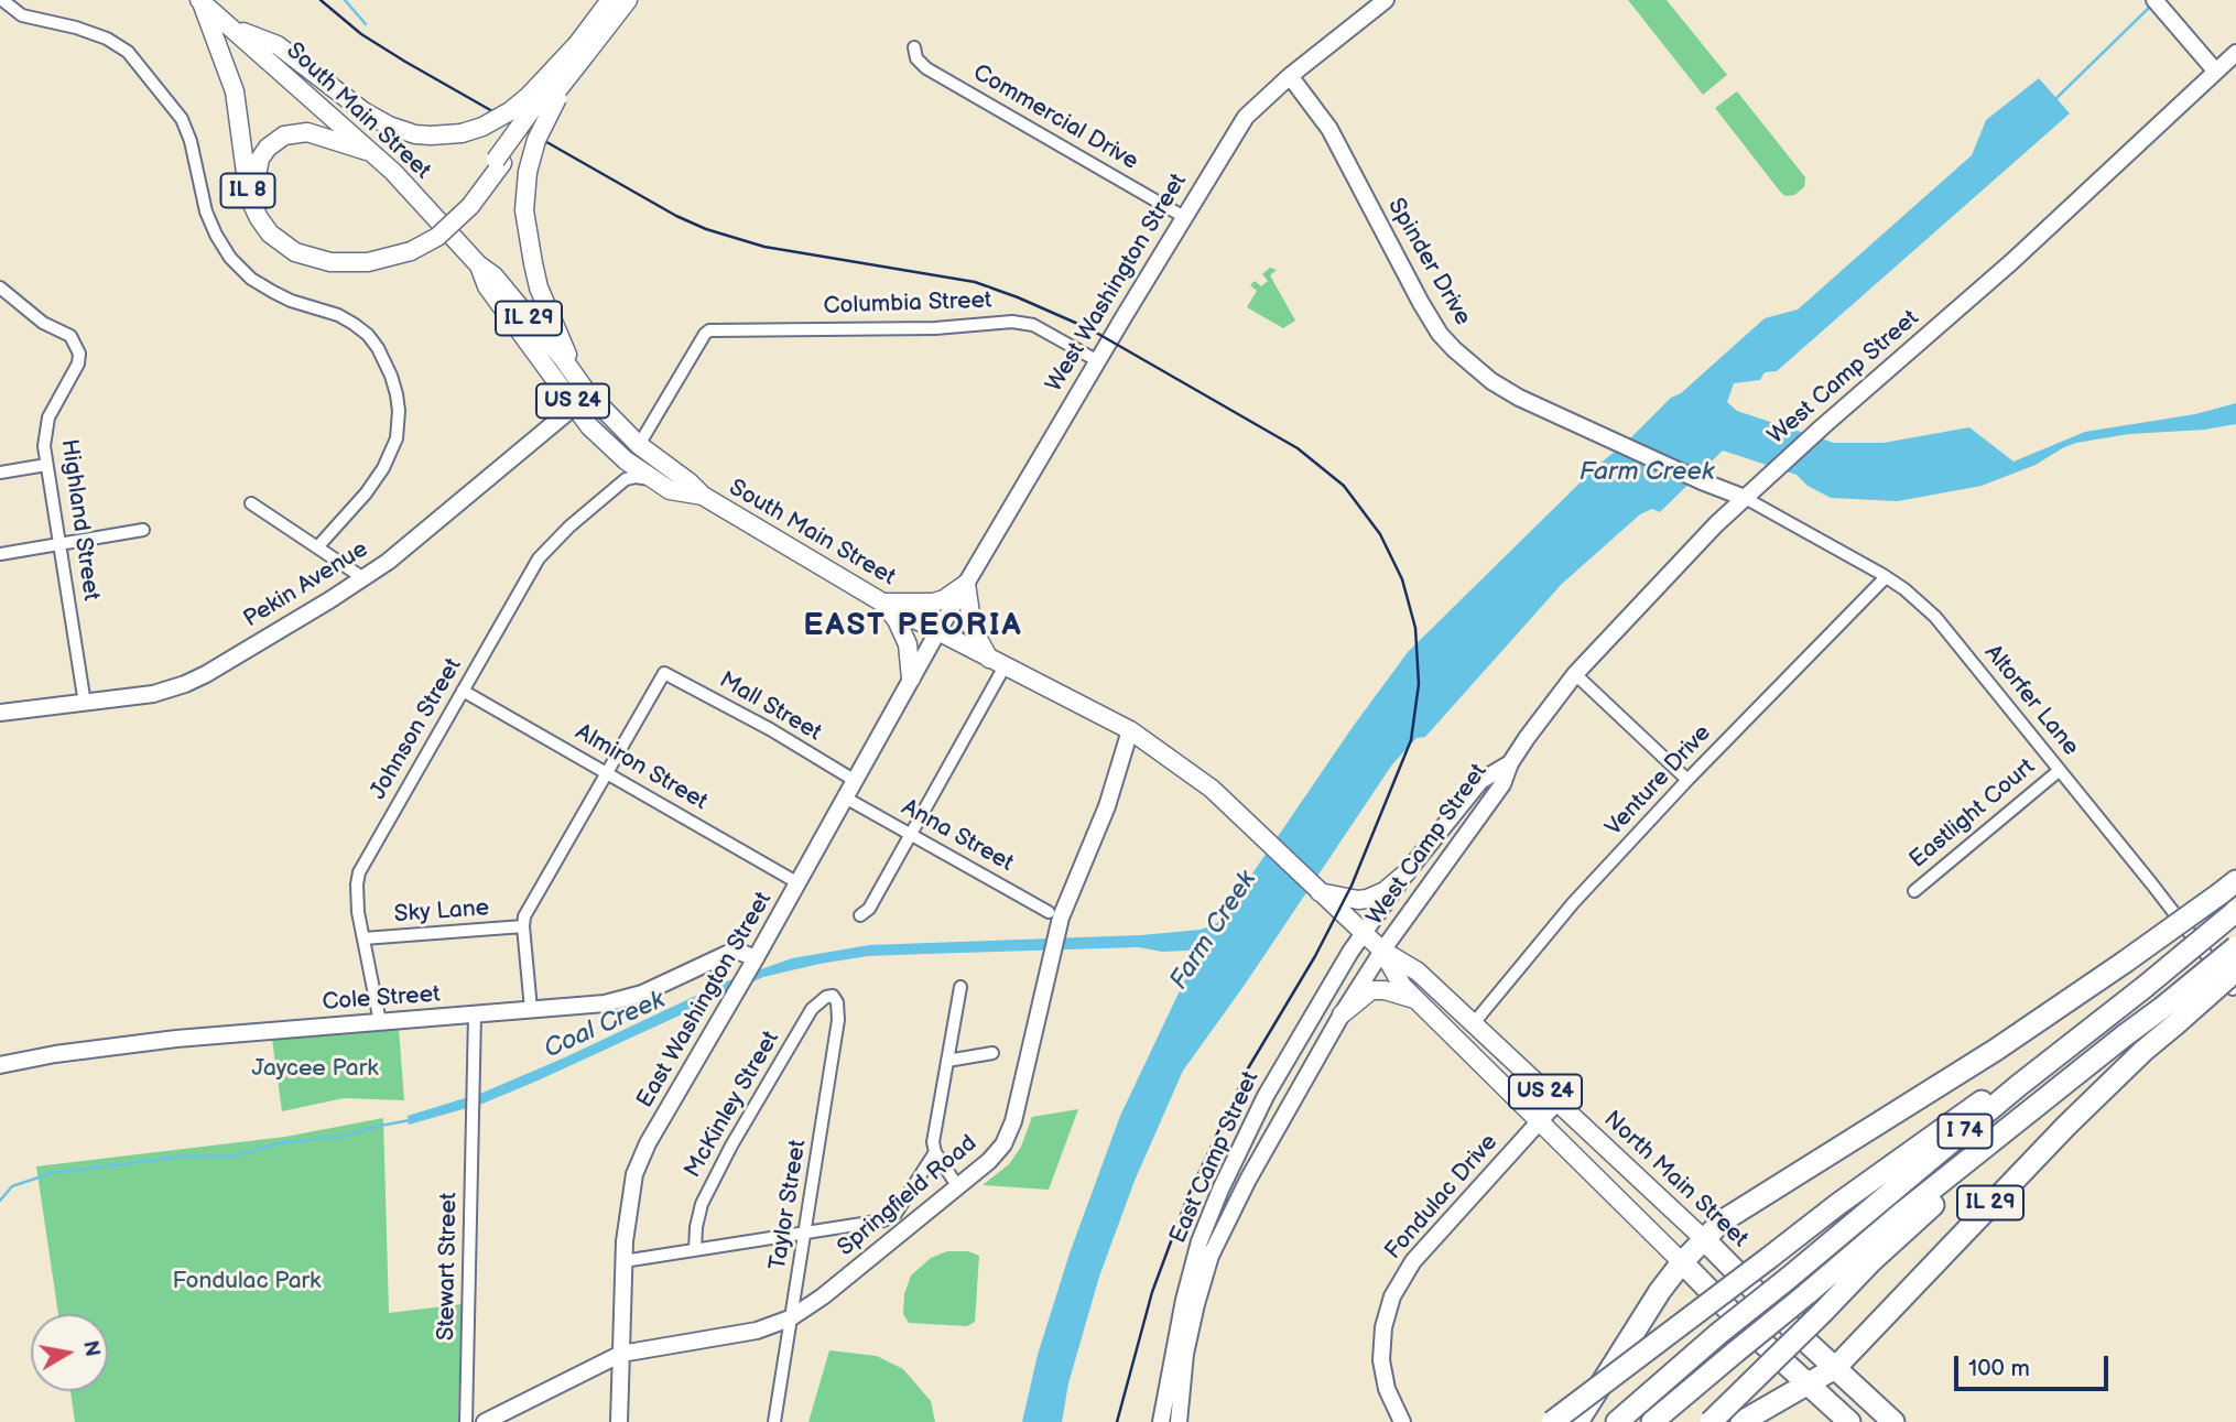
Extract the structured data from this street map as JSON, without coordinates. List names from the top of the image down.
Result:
{
  "streets": {
    "highway": [
      "IL 29",
      "US 24",
      "I 74",
      "North Main Street"
    ],
    "main road": [
      "South Main Street",
      "IL 8",
      "Spinder Drive",
      "West Washington Street",
      "West Camp Street",
      "Pekin Avenue",
      "Cole Street",
      "East Washington Street",
      "East Camp Street",
      "Springfield Road",
      "Fondulac Drive"
    ],
    "street": [
      "Commercial Drive",
      "Columbia Street",
      "Highland Street",
      "Altorfer Lane",
      "Mall Street",
      "Johnson Street",
      "Almiron Street",
      "Venture Drive",
      "Eastlight Court",
      "Anna Street",
      "Sky Lane",
      "McKinley Street",
      "Taylor Street",
      "Stewart Street"
    ]
  },
  "crossings": [
    ["South Main Street", "IL 8"],
    ["South Main Street", "West Washington Street"],
    ["South Main Street", "Columbia Street"],
    ["South Main Street", "Pekin Avenue"],
    ["South Main Street", "Johnson Street"],
    ["South Main Street", "East Washington Street"],
    ["South Main Street", "North Main Street"],
    ["Commercial Drive", "West Washington Street"],
    ["Spinder Drive", "West Washington Street"],
    ["Spinder Drive", "West Camp Street"],
    ["Spinder Drive", "Altorfer Lane"],
    ["West Washington Street", "Columbia Street"],
    ["West Washington Street", "East Washington Street"],
    ["West Washington Street", "North Main Street"],
    ["IL 29", "Altorfer Lane"],
    ["IL 29", "I 74"],
    ["IL 29", "North Main Street"],
    ["West Camp Street", "Altorfer Lane"],
    ["West Camp Street", "East Camp Street"],
    ["West Camp Street", "North Main Street"],
    ["Highland Street", "Pekin Avenue"],
    ["Altorfer Lane", "Venture Drive"],
    ["Altorfer Lane", "Eastlight Court"],
    ["Mall Street", "Almiron Street"],
    ["Mall Street", "East Washington Street"],
    ["Johnson Street", "Almiron Street"],
    ["Johnson Street", "Sky Lane"],
    ["Johnson Street", "Cole Street"],
    ["Almiron Street", "East Washington Street"],
    ["Venture Drive", "North Main Street"],
    ["Anna Street", "East Washington Street"],
    ["Cole Street", "East Washington Street"],
    ["Cole Street", "Stewart Street"],
    ["East Washington Street", "North Main Street"],
    ["East Washington Street", "Springfield Road"],
    ["McKinley Street", "Taylor Street"],
    ["East Camp Street", "North Main Street"],
    ["North Main Street", "Springfield Road"],
    ["North Main Street", "Fondulac Drive"],
    ["Springfield Road", "Taylor Street"]
  ],
  "districts": ["EAST PEORIA"],
  "water": ["Farm Creek", "Coal Creek"],
  "parks": ["Jaycee Park", "Fondulac Park"],
  "scale_bar": "100 m",
  "north": "right"
}
